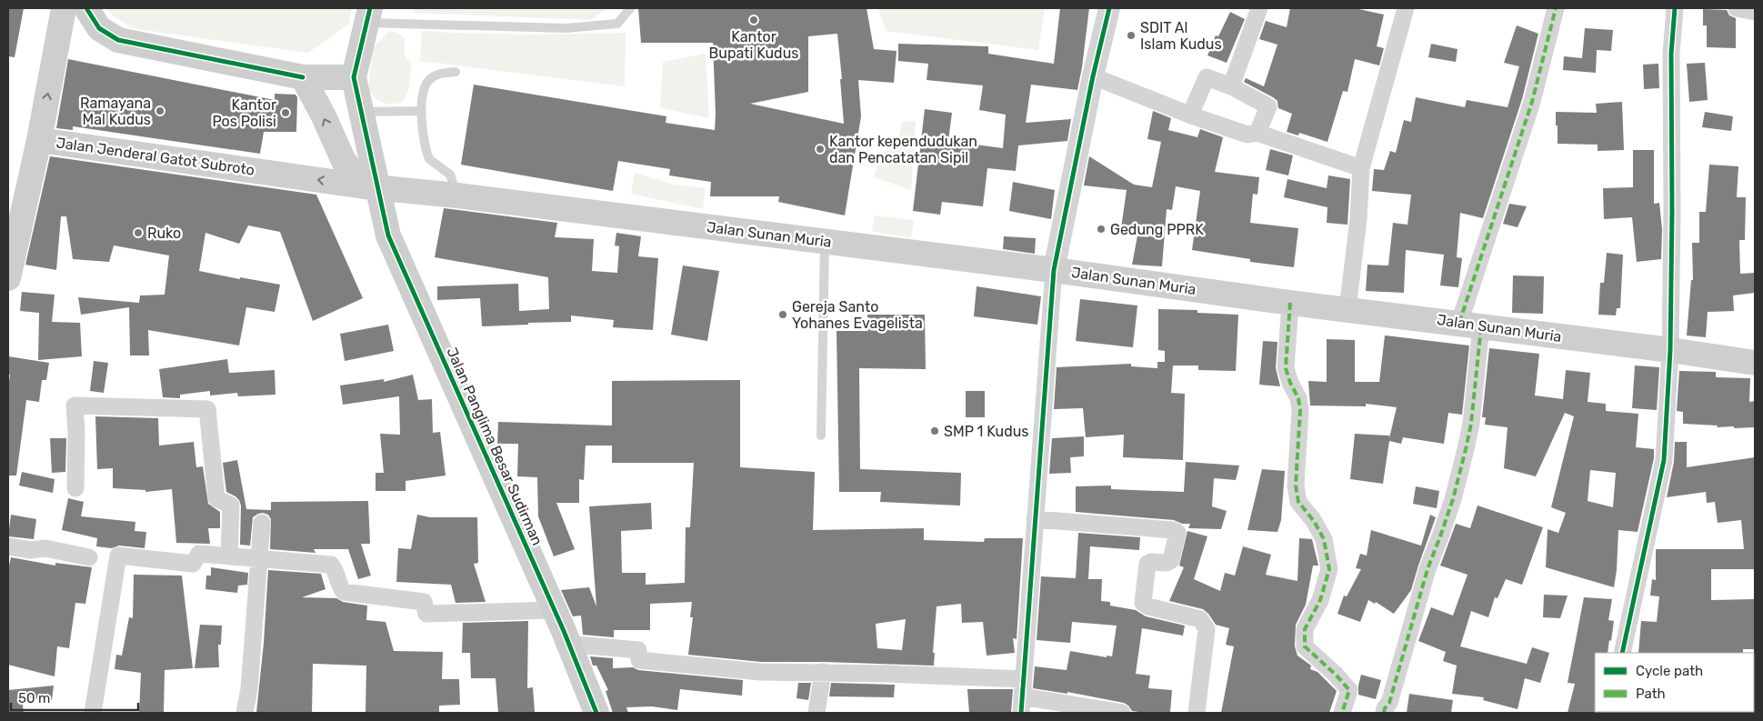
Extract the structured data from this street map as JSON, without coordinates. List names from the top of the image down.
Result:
{
  "streets": {
    "main road": ["Jalan Jenderal Gatot Subroto", "Jalan Sunan Muria", "Jalan Panglima Besar Sudirman"]
  },
  "crossings": [
    ["Jalan Jenderal Gatot Subroto", "Jalan Sunan Muria"],
    ["Jalan Jenderal Gatot Subroto", "Jalan Panglima Besar Sudirman"],
    ["Jalan Sunan Muria", "Jalan Panglima Besar Sudirman"]
  ],
  "places": [
    "Kantor Bupati Kudus",
    "SDIT Al Islam Kudus",
    "Ramayana Mal Kudus",
    "Kantor Pos Polisi",
    "Kantor kependudukan dan Pencatatan Sipil",
    "Gedung PPRK",
    "Ruko",
    "Gereja Santo Yohanes Evagelista",
    "SMP 1 Kudus"
  ],
  "legend": ["Cycle path", "Path"],
  "scale_bar": "50 m"
}
